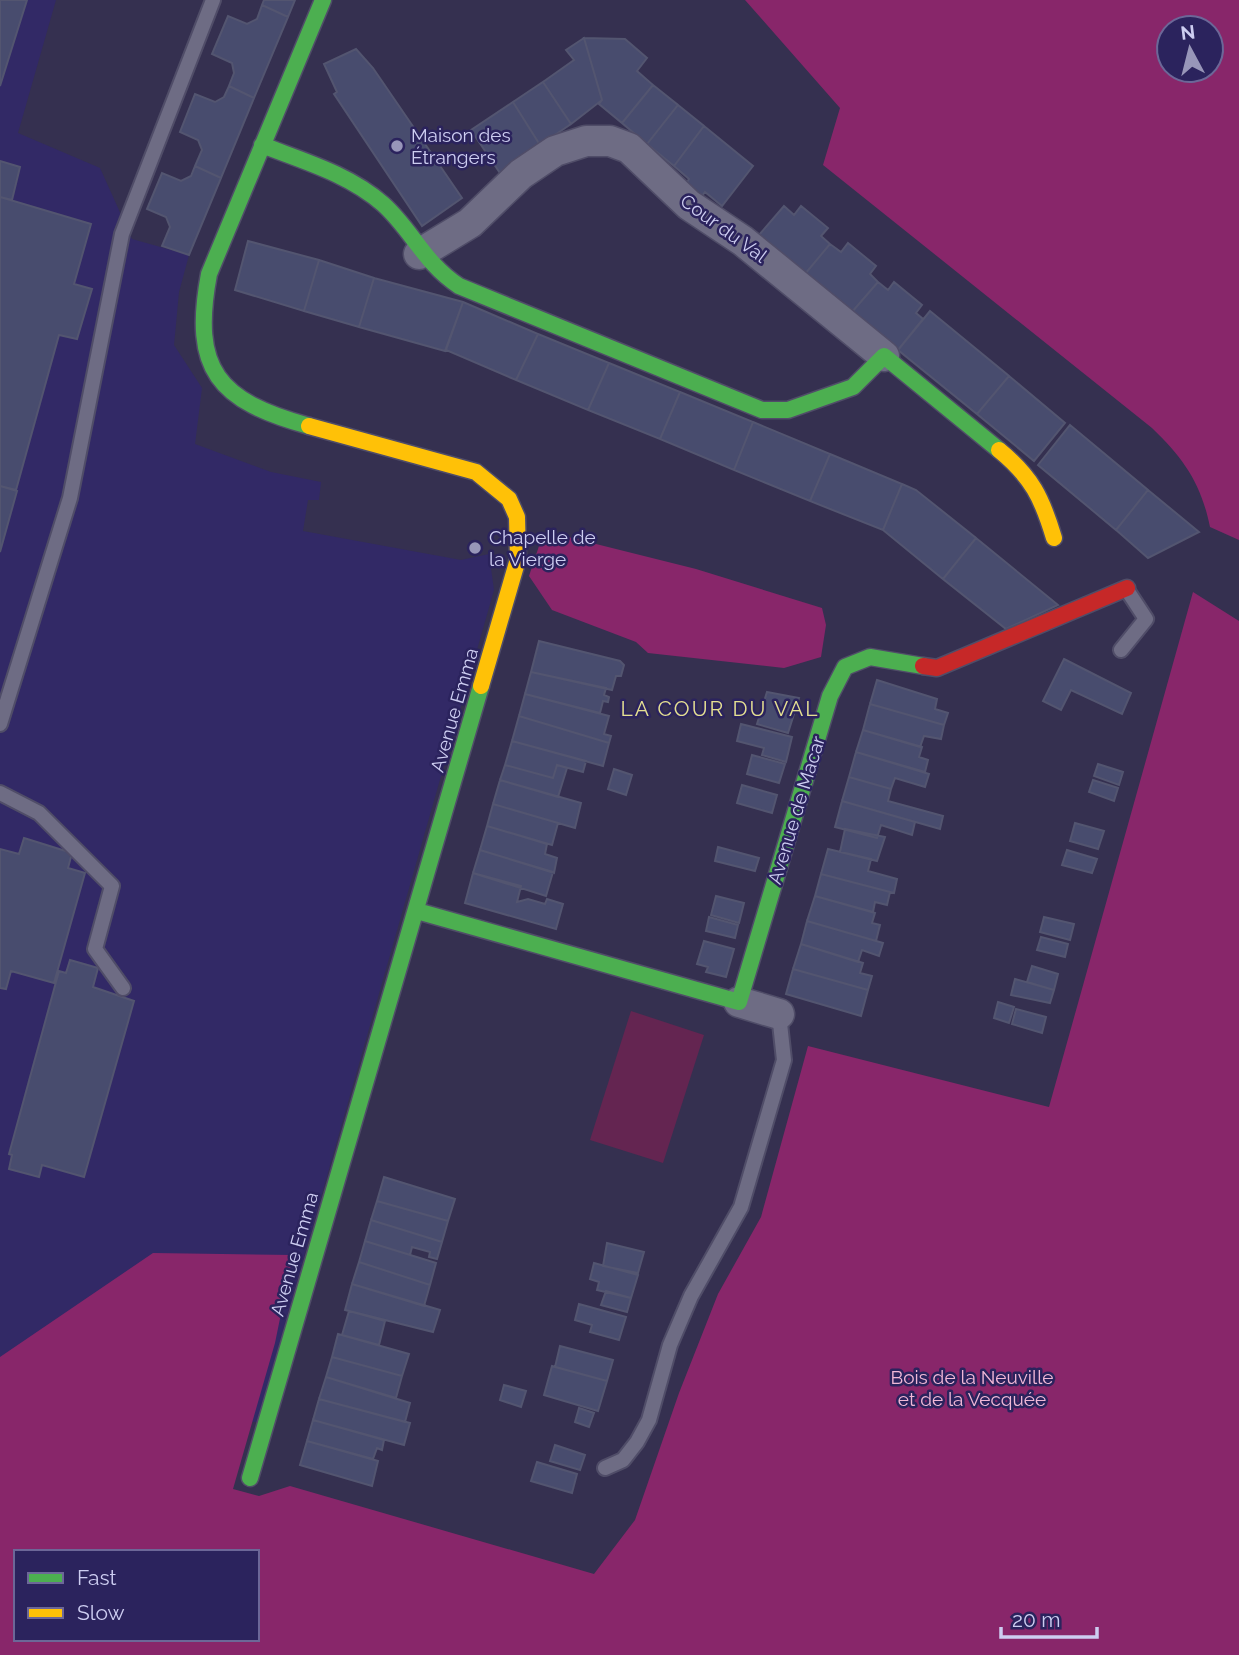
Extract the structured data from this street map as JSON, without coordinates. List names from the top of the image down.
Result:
{
  "streets": {
    "street": ["Cour du Val", "Avenue Emma", "Avenue de Macar"]
  },
  "districts": ["LA COUR DU VAL"],
  "parks": ["Bois de la Neuville et de la Vecquée"],
  "places": ["Maison des Étrangers", "Chapelle de la Vierge"],
  "legend": ["Fast", "Slow"],
  "scale_bar": "20 m",
  "north": "top"
}
